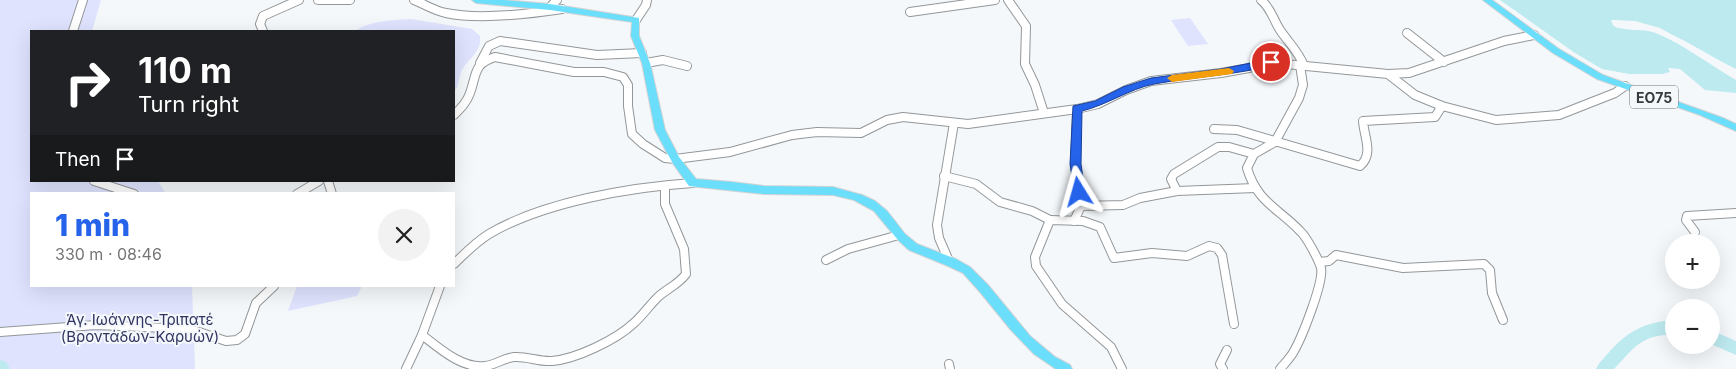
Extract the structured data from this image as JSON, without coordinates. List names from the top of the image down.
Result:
{
  "streets": {
    "main road": ["ΕΟ75"]
  },
  "parks": ["Άγ. Ιωάννης-Τριπατέ (Βροντάδων-Καρυών)"],
  "page": {
    "turn": ["110 m", "Turn right"],
    "then": "Then",
    "heading": ["1 min", "330 m · 08:46"],
    "map_buttons": ["+", "−"]
  }
}
